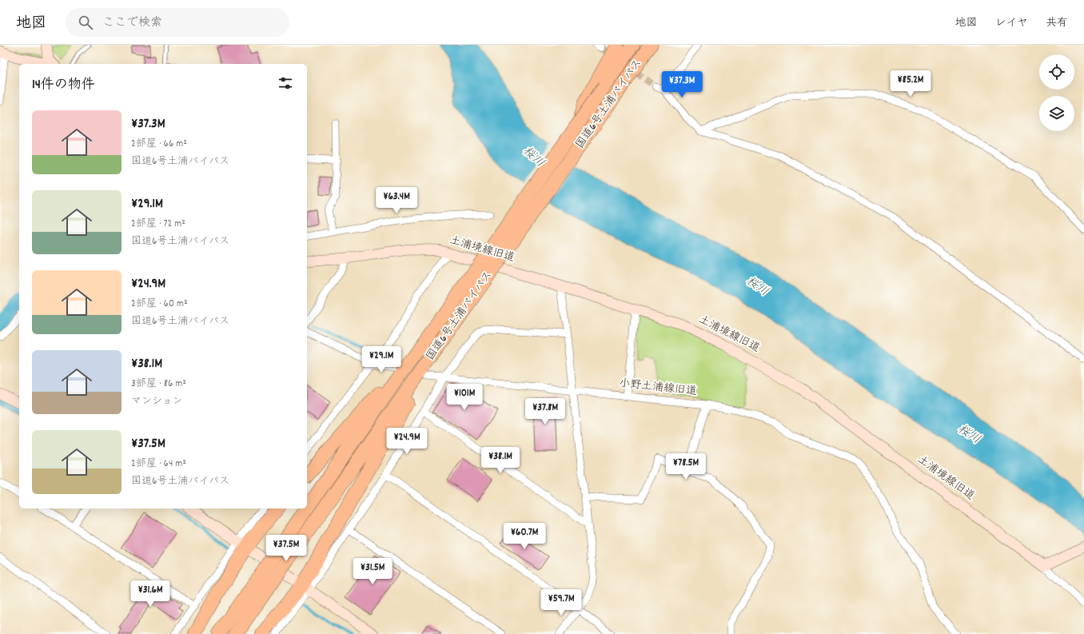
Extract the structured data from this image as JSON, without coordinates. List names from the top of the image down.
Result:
{
  "streets": {
    "highway": ["国道6号土浦バイパス"],
    "street": ["土浦境線旧道", "小野土浦線旧道"]
  },
  "water": ["桜川"],
  "page": {
    "header": "地図",
    "search": "ここで検索",
    "nav": ["地図", "レイヤ", "共有"],
    "heading": "14件の物件",
    "price": [
      "¥85.2M",
      "¥37.3M",
      "¥63.4M",
      "¥29.1M",
      "¥101M",
      "¥37.8M",
      "¥24.9M",
      "¥38.1M",
      "¥78.5M",
      "¥60.7M",
      "¥37.5M",
      "¥31.5M",
      "¥31.6M",
      "¥59.7M"
    ],
    "list": [
      {
        "name": "¥37.3M",
        "note": "2部屋 · 66 m² · 国道6号土浦バイパス"
      },
      {
        "name": "¥29.1M",
        "note": "2部屋 · 72 m² · 国道6号土浦バイパス"
      },
      {
        "name": "¥24.9M",
        "note": "2部屋 · 60 m² · 国道6号土浦バイパス"
      },
      {
        "name": "¥38.1M",
        "note": "3部屋 · 86 m² · マンション"
      },
      {
        "name": "¥37.5M",
        "note": "2部屋 · 64 m² · 国道6号土浦バイパス"
      }
    ]
  }
}
